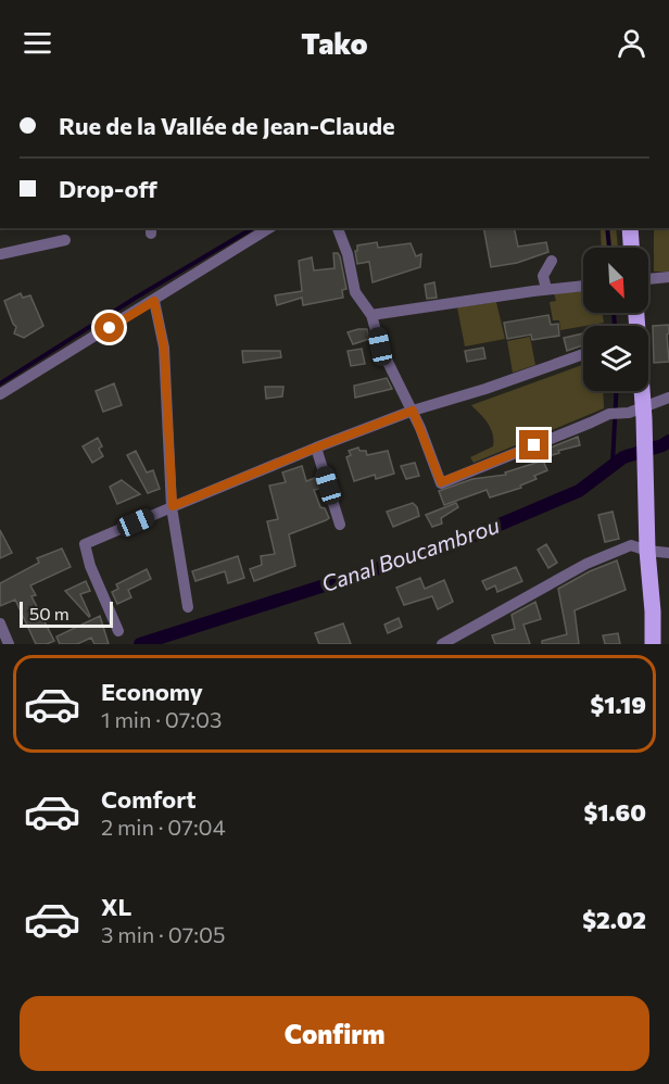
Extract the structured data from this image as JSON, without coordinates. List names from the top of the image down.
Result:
{
  "water": ["Canal Boucambrou"],
  "scale_bar": "50 m",
  "north": "bottom right",
  "page": {
    "header": "Tako",
    "banner": ["Rue de la Vallée de Jean-Claude", "Drop-off"],
    "scale": "50 m",
    "list": [
      {
        "name": "Economy",
        "note": "1 min · 07:03",
        "value": "$1.19"
      },
      {
        "name": "Comfort",
        "note": "2 min · 07:04",
        "value": "$1.60"
      },
      {
        "name": "XL",
        "note": "3 min · 07:05",
        "value": "$2.02"
      }
    ],
    "buttons": "Confirm"
  }
}
